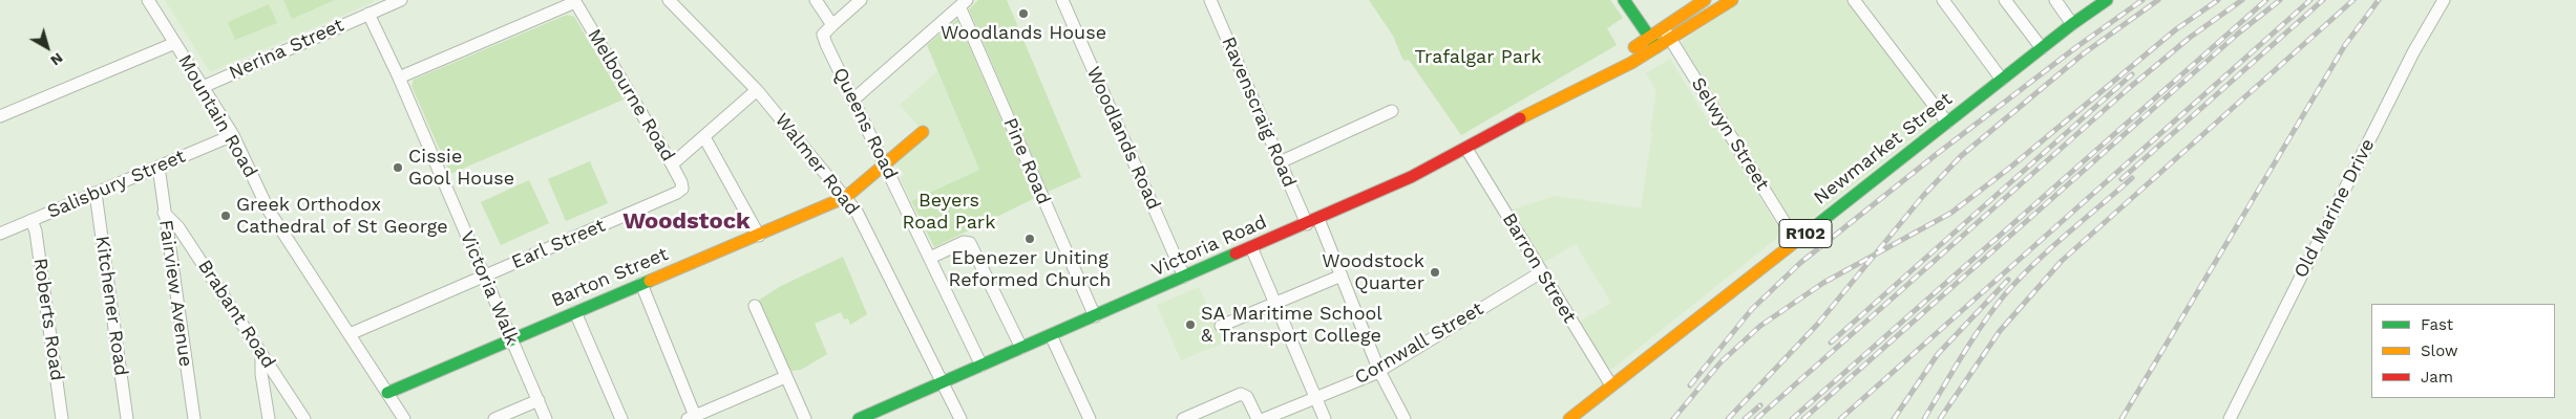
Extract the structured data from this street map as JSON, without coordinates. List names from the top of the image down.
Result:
{
  "streets": {
    "main road": [
      "Newmarket Street",
      "R102",
      "Victoria Road",
      "Barton Street"
    ],
    "street": [
      "Nerina Street",
      "Melbourne Road",
      "Ravenscraig Road",
      "Mountain Road",
      "Queens Road",
      "Selwyn Street",
      "Woodlands Road",
      "Pine Road",
      "Walmer Road",
      "Salisbury Street",
      "Old Marine Drive",
      "Earl Street",
      "Barron Street",
      "Victoria Walk",
      "Fairview Avenue",
      "Kitchener Road",
      "Brabant Road",
      "Roberts Road",
      "Cornwall Street"
    ]
  },
  "crossings": [
    ["Nerina Street", "Mountain Road"],
    ["Nerina Street", "Victoria Walk"],
    ["Melbourne Road", "Earl Street"],
    ["Ravenscraig Road", "Victoria Road"],
    ["Ravenscraig Road", "Cornwall Street"],
    ["Mountain Road", "Salisbury Street"],
    ["Mountain Road", "Earl Street"],
    ["Mountain Road", "Barton Street"],
    ["Queens Road", "Victoria Road"],
    ["Queens Road", "Barton Street"],
    ["Selwyn Street", "Newmarket Street"],
    ["Selwyn Street", "Victoria Road"],
    ["Woodlands Road", "Victoria Road"],
    ["Newmarket Street", "Barron Street"],
    ["Pine Road", "Victoria Road"],
    ["Walmer Road", "Victoria Road"],
    ["Walmer Road", "Barton Street"],
    ["Salisbury Street", "Fairview Avenue"],
    ["Salisbury Street", "Kitchener Road"],
    ["Salisbury Street", "Roberts Road"],
    ["Earl Street", "Victoria Walk"],
    ["Victoria Road", "Barron Street"],
    ["Barron Street", "Cornwall Street"],
    ["Barton Street", "Victoria Walk"],
    ["Fairview Avenue", "Brabant Road"]
  ],
  "districts": ["Woodstock"],
  "parks": ["Trafalgar Park", "Beyers Road Park"],
  "places": [
    "Woodlands House",
    "Cissie Gool House",
    "Greek Orthodox Cathedral of St George",
    "Ebenezer Uniting Reformed Church",
    "Woodstock Quarter",
    "SA Maritime School & Transport College"
  ],
  "legend": ["Fast", "Slow", "Jam"],
  "north": "bottom right"
}
